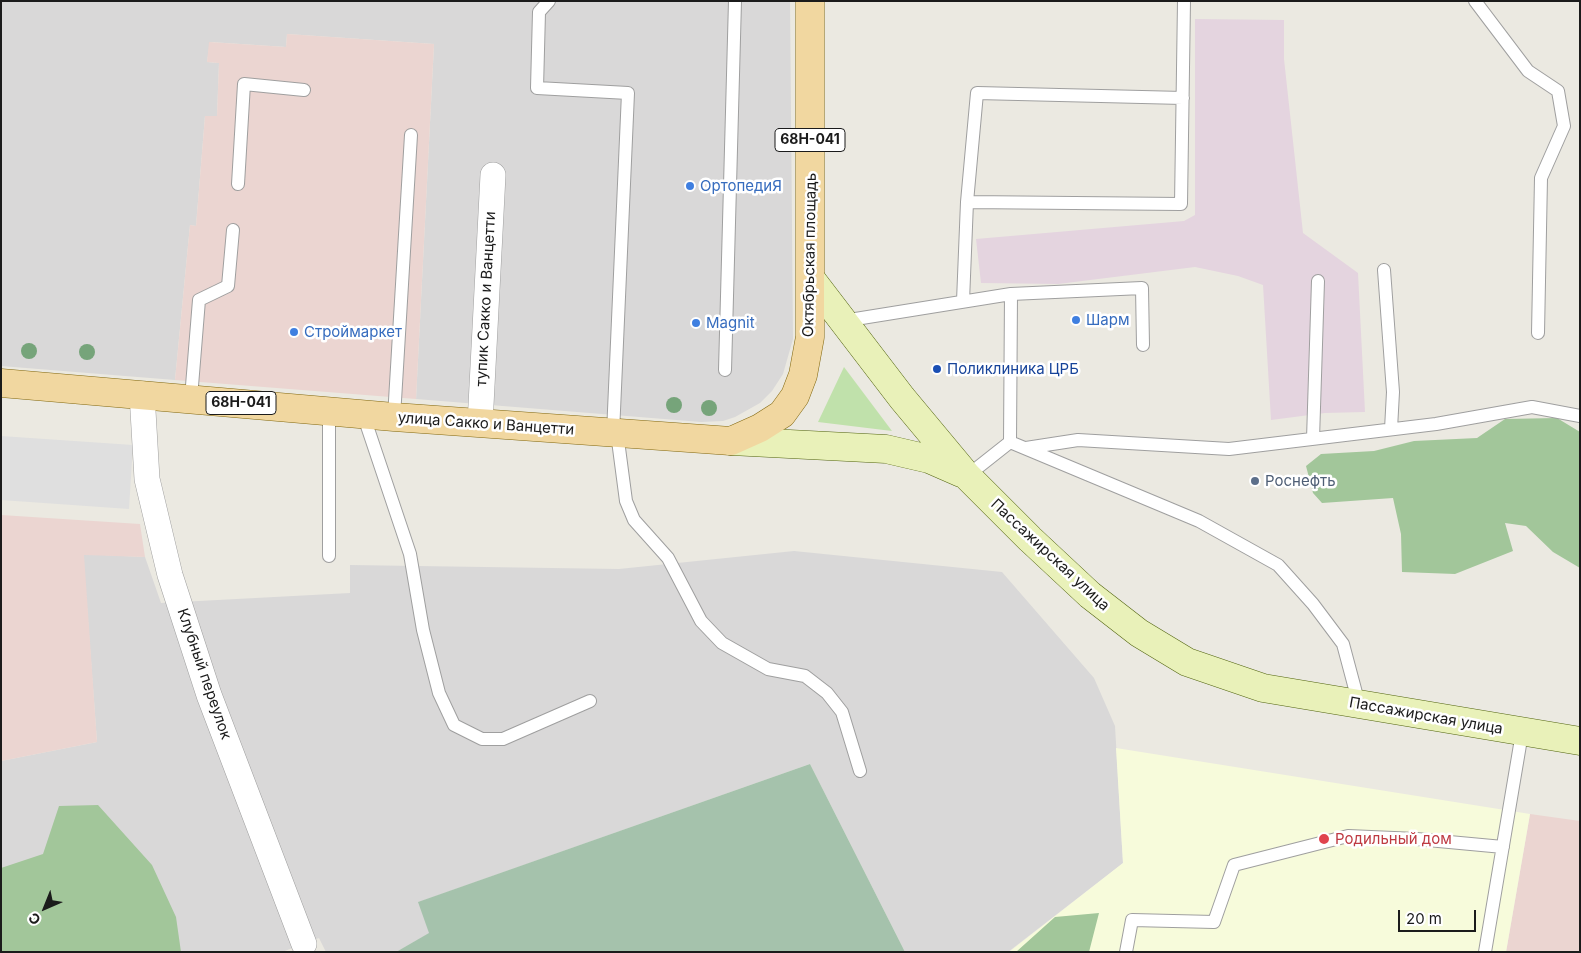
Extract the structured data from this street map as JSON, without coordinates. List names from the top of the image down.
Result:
{
  "streets": {
    "main road": ["68Н-041", "Октябрьская площадь", "улица Сакко и Ванцетти"],
    "street": ["тупик Сакко и Ванцетти", "Пассажирская улица", "Клубный переулок"]
  },
  "crossings": [
    ["Октябрьская площадь", "улица Сакко и Ванцетти"],
    ["Октябрьская площадь", "Пассажирская улица"],
    ["тупик Сакко и Ванцетти", "улица Сакко и Ванцетти"],
    ["улица Сакко и Ванцетти", "Пассажирская улица"],
    ["улица Сакко и Ванцетти", "Клубный переулок"]
  ],
  "places": [
    "ОртопедиЯ",
    "Шарм",
    "Magnit",
    "Строймаркет",
    "Поликлиника ЦРБ",
    "Роснефть",
    "Родильный дом"
  ],
  "scale_bar": "20 m",
  "north": "bottom left"
}
